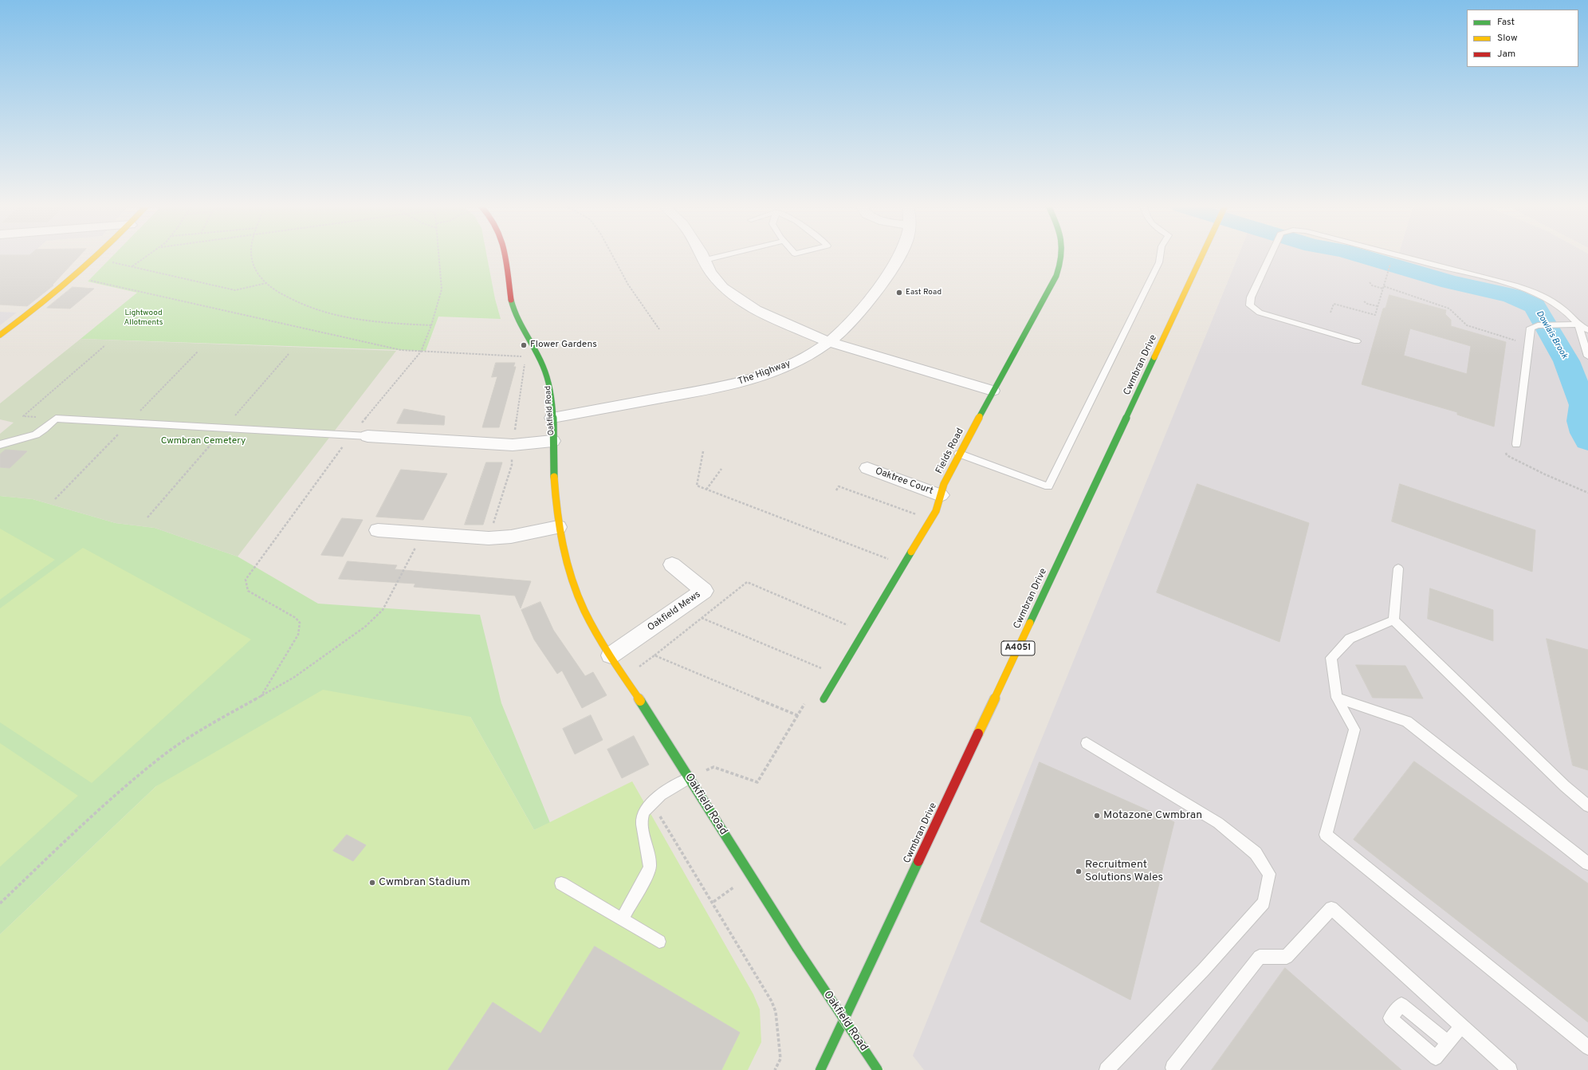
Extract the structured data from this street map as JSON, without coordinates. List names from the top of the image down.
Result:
{
  "streets": {
    "street": [
      "Cwmbran Drive",
      "The Highway",
      "Oakfield Road",
      "Fields Road",
      "Oaktree Court",
      "Oakfield Mews",
      "A4051"
    ]
  },
  "crossings": [
    ["The Highway", "Oakfield Road"],
    ["Oakfield Road", "Oakfield Mews"],
    ["Fields Road", "Oaktree Court"]
  ],
  "water": ["Dowlais Brook"],
  "parks": ["Lightwood Allotments", "Cwmbran Cemetery"],
  "places": [
    "East Road",
    "Flower Gardens",
    "Motazone Cwmbran",
    "Recruitment Solutions Wales",
    "Cwmbran Stadium"
  ],
  "legend": ["Fast", "Slow", "Jam"]
}
